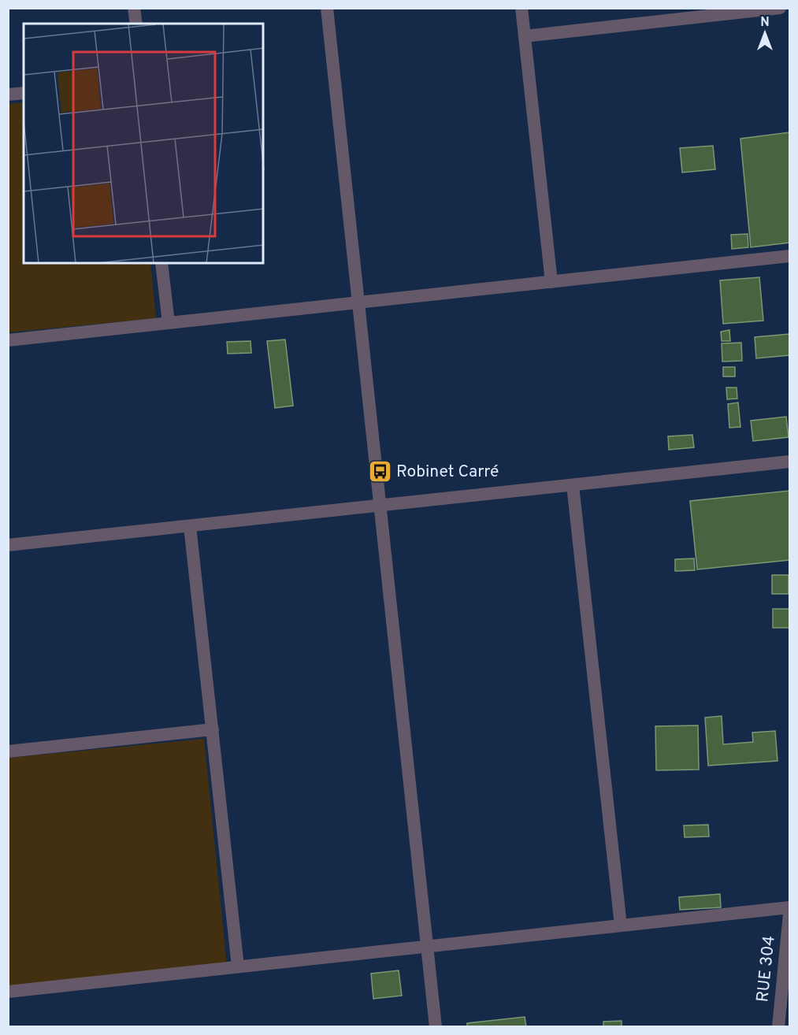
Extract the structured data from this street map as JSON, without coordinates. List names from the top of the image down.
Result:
{
  "streets": {
    "street": ["RUE 304"]
  },
  "places": {
    "bus stop": ["Robinet Carré"]
  },
  "north": "top"
}
